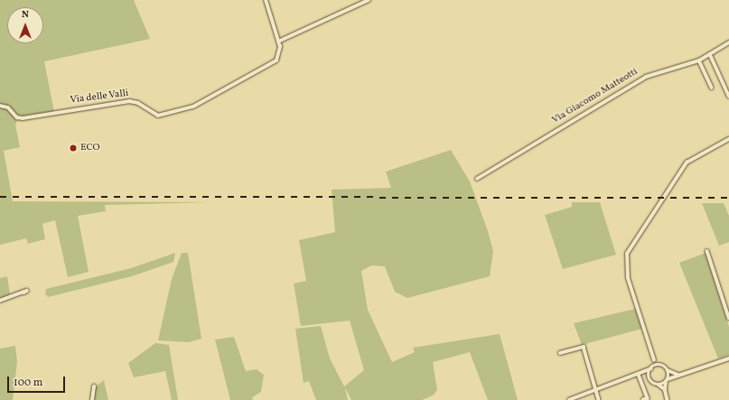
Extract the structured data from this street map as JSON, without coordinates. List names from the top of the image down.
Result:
{
  "streets": {
    "street": ["Via Giacomo Matteotti", "Via delle Valli"]
  },
  "places": ["ECO"],
  "scale_bar": "100 m",
  "north": "top"
}
